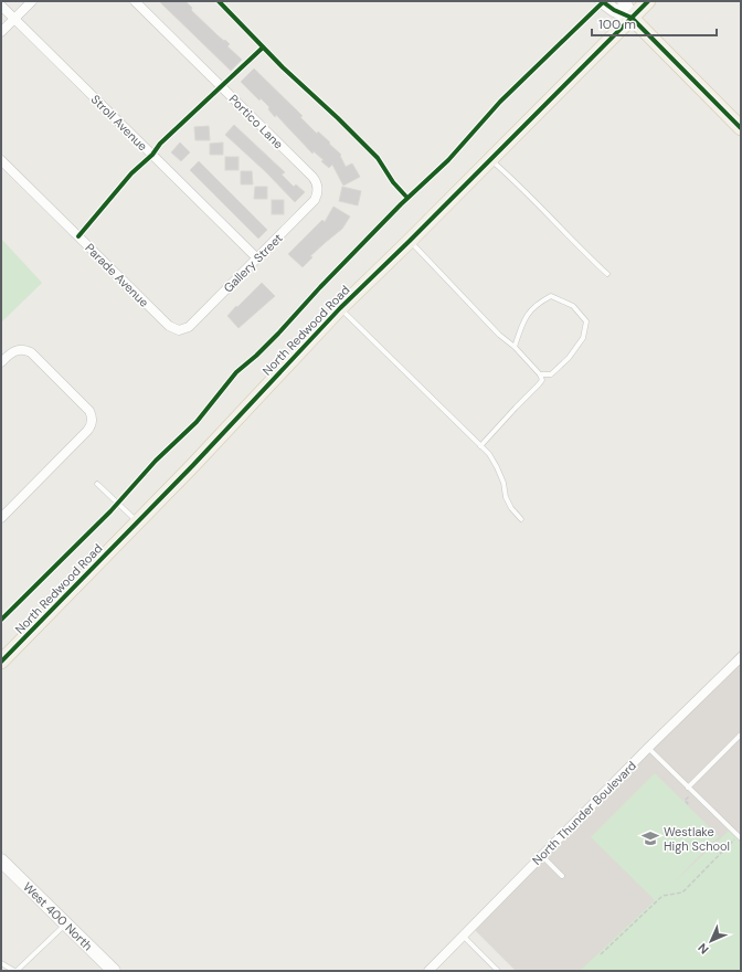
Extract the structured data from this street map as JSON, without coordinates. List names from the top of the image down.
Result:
{
  "streets": {
    "main road": ["North Redwood Road"],
    "street": [
      "Portico Lane",
      "Stroll Avenue",
      "Gallery Street",
      "Parade Avenue",
      "North Thunder Boulevard",
      "West 400 North"
    ]
  },
  "crossings": [
    ["Portico Lane", "Gallery Street"],
    ["Stroll Avenue", "Gallery Street"],
    ["Gallery Street", "Parade Avenue"]
  ],
  "places": {
    "school or university": ["Westlake High School"]
  },
  "scale_bar": "100 m",
  "north": "bottom left"
}
